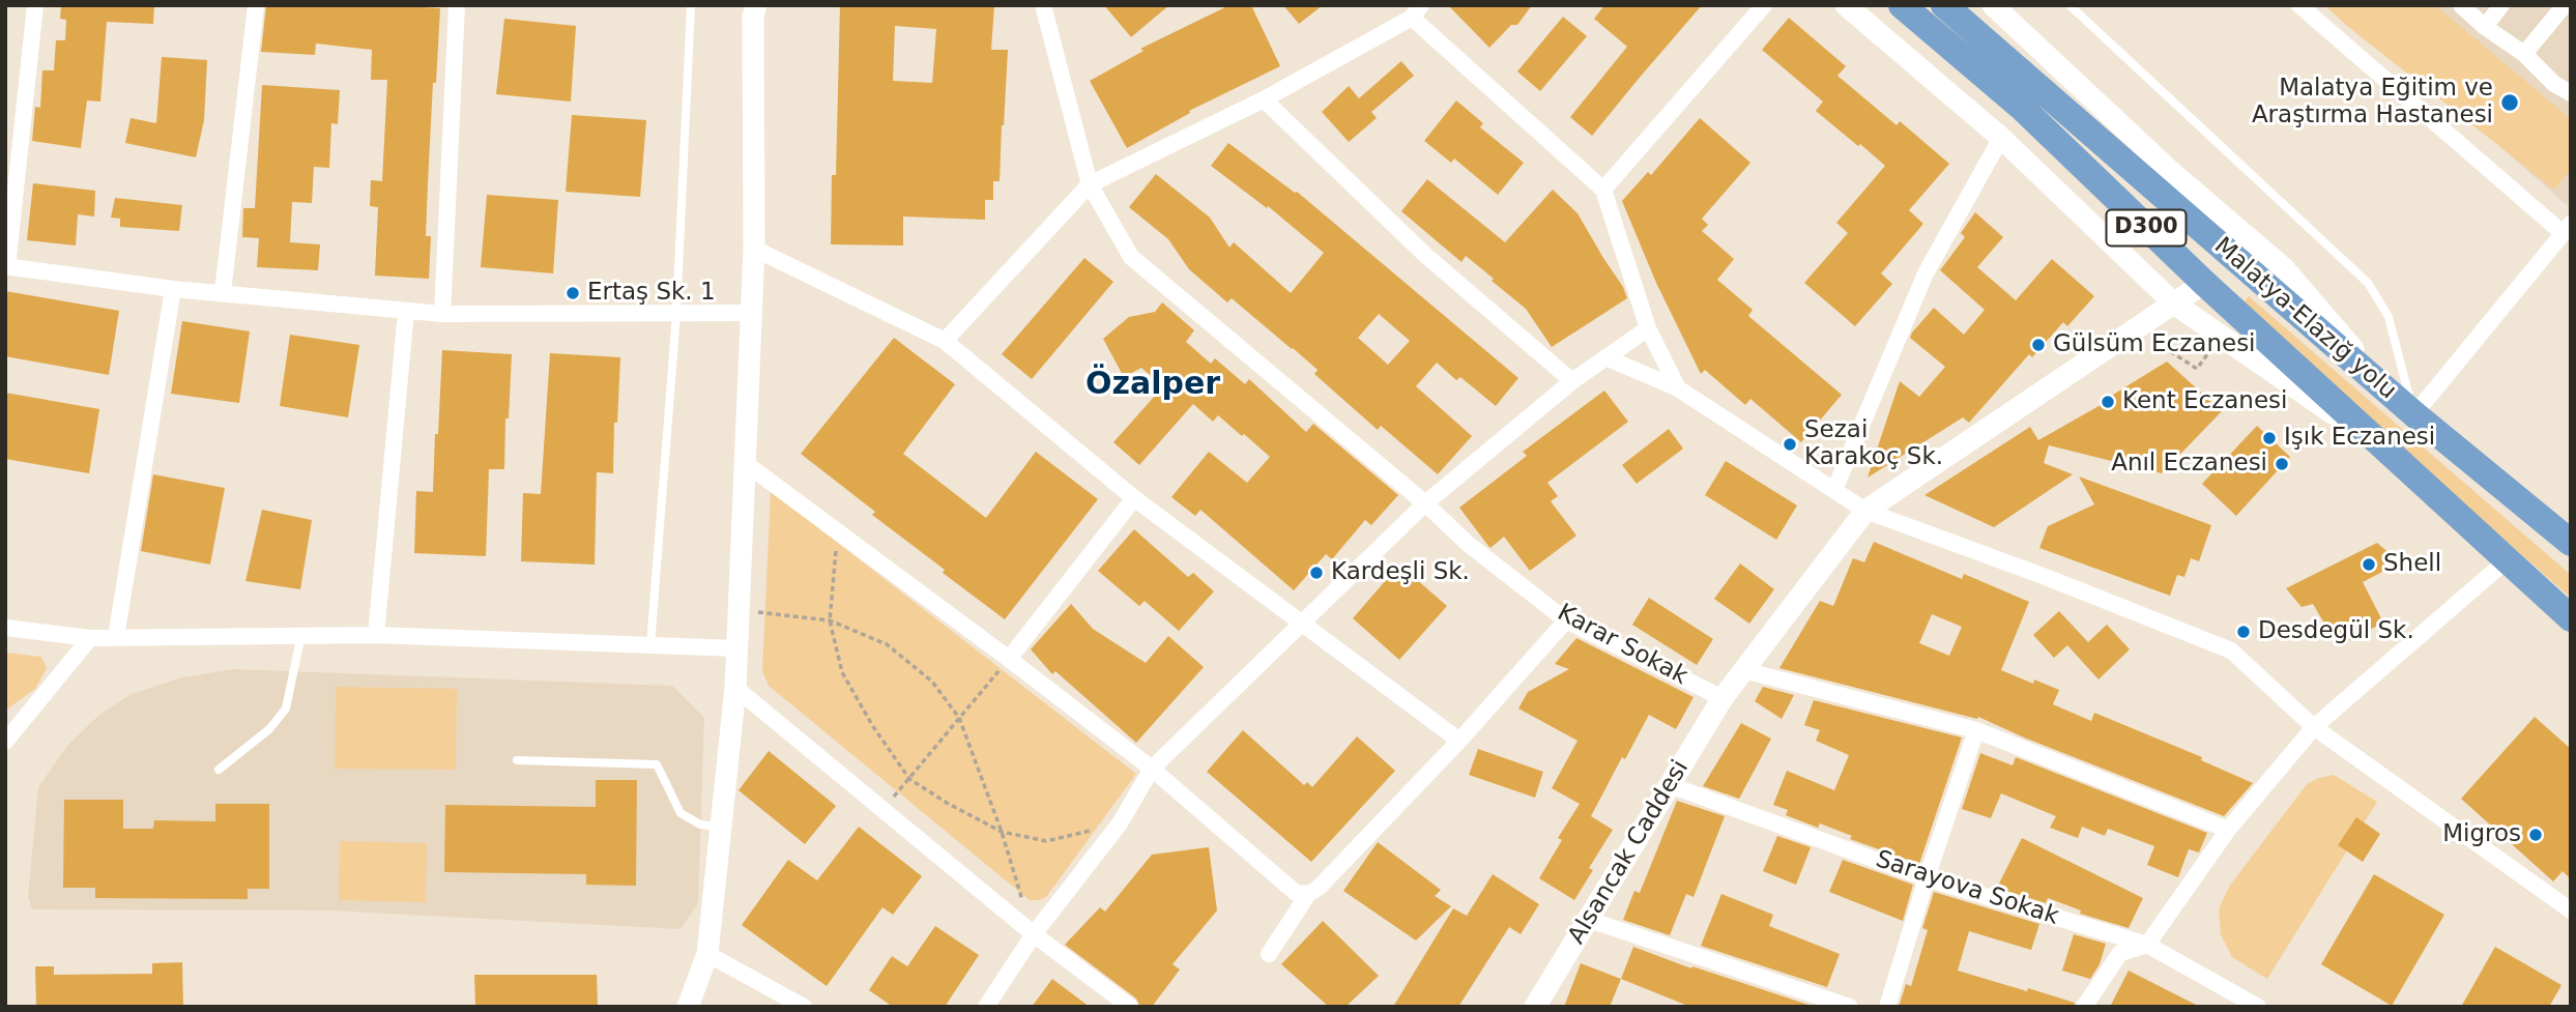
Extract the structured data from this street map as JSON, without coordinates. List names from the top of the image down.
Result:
{
  "streets": {
    "highway": ["D300", "Malatya-Elazığ yolu"],
    "street": ["Karar Sokak", "Alsancak Caddesi", "Sarayova Sokak"]
  },
  "crossings": [
    ["Malatya-Elazığ yolu", "Alsancak Caddesi"],
    ["Karar Sokak", "Alsancak Caddesi"],
    ["Alsancak Caddesi", "Sarayova Sokak"]
  ],
  "districts": ["Özalper"],
  "places": [
    "Malatya Eğitim ve Araştırma Hastanesi",
    "Ertaş Sk. 1",
    "Gülsüm Eczanesi",
    "Kent Eczanesi",
    "Işık Eczanesi",
    "Sezai Karakoç Sk.",
    "Anıl Eczanesi",
    "Shell",
    "Kardeşli Sk.",
    "Desdegül Sk.",
    "Migros"
  ]
}
